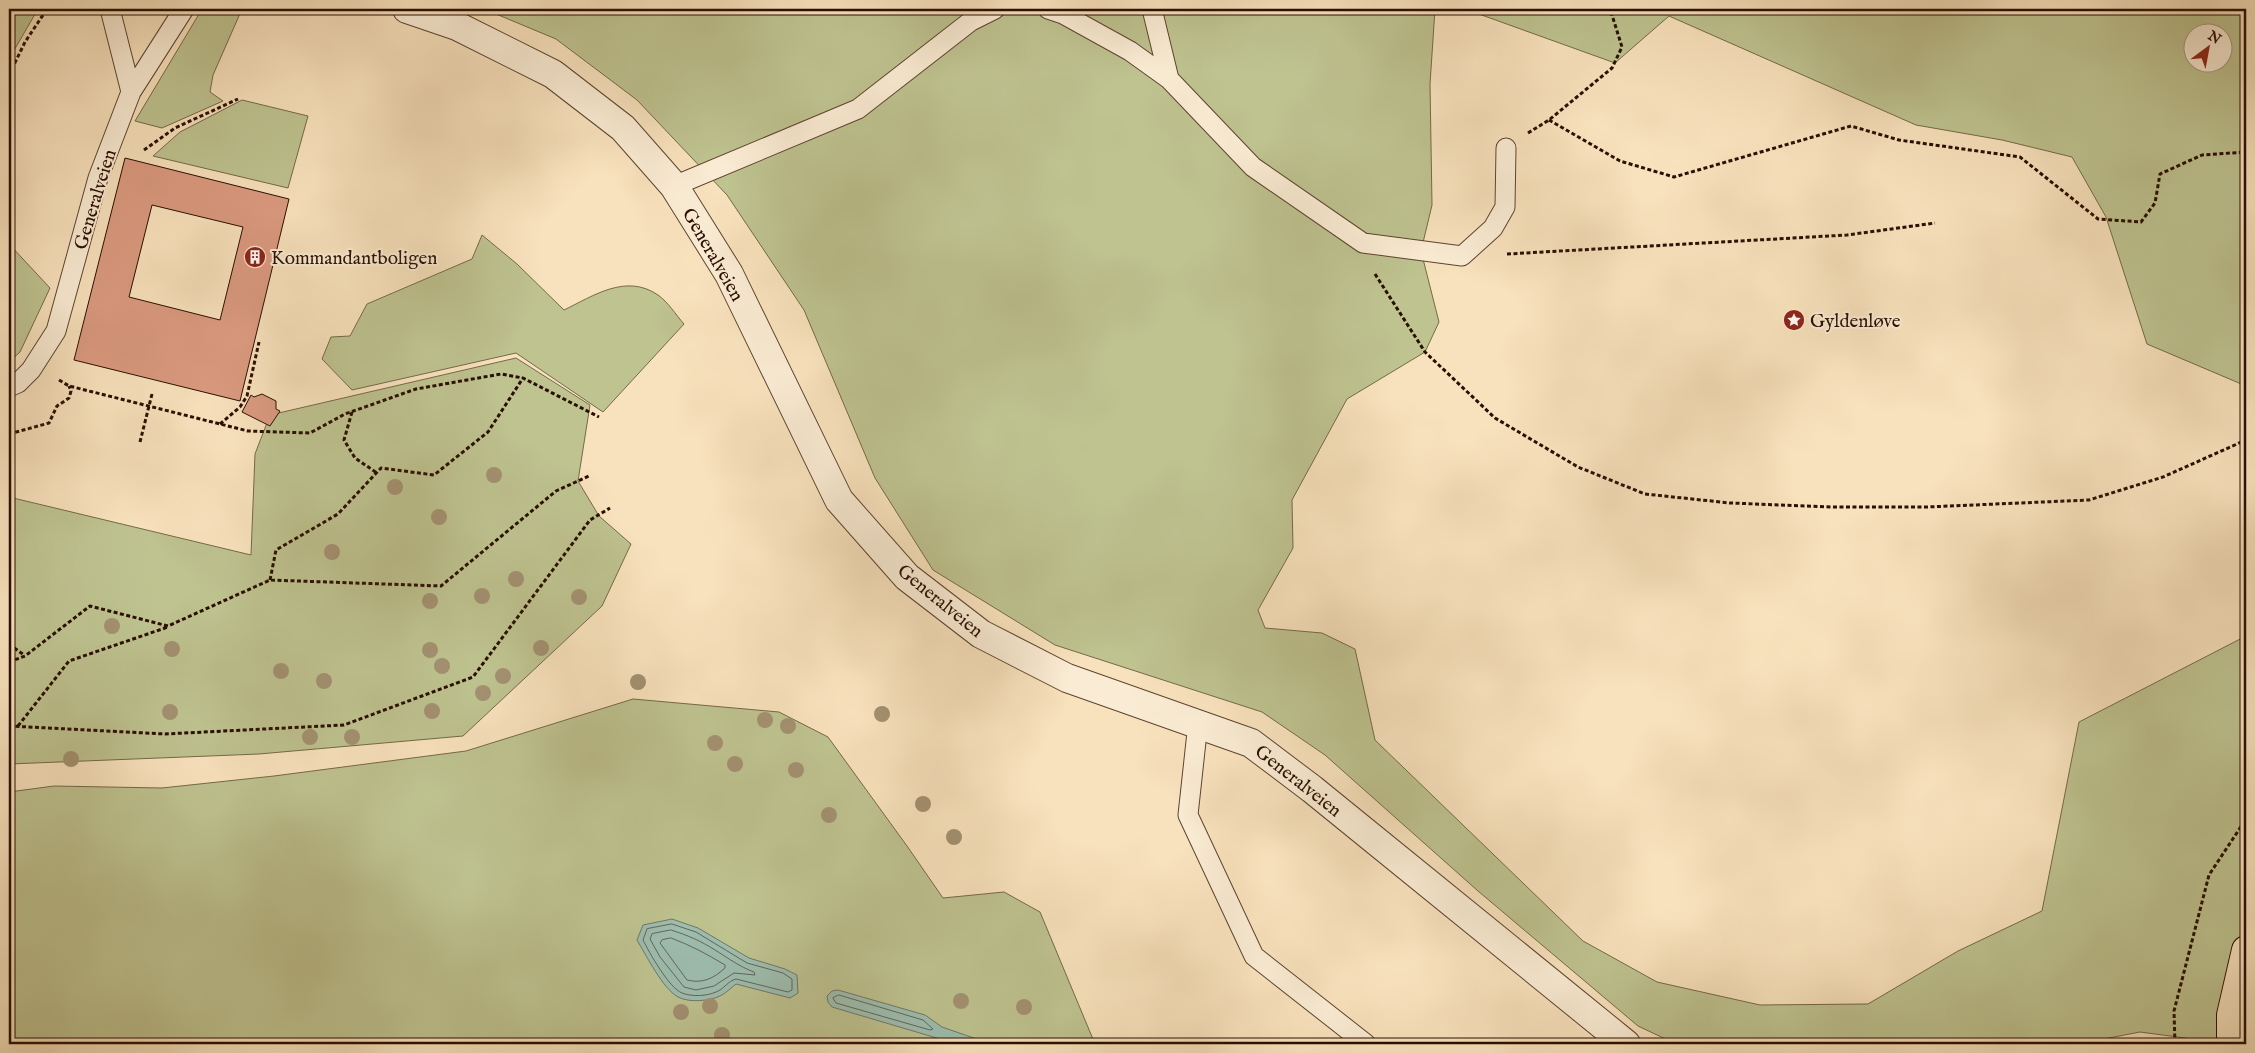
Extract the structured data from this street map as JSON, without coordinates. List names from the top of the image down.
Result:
{
  "streets": {
    "street": ["Generalveien"]
  },
  "places": {
    "building": ["Kommandantboligen"],
    "place": ["Gyldenløve"]
  },
  "north": "top right"
}
